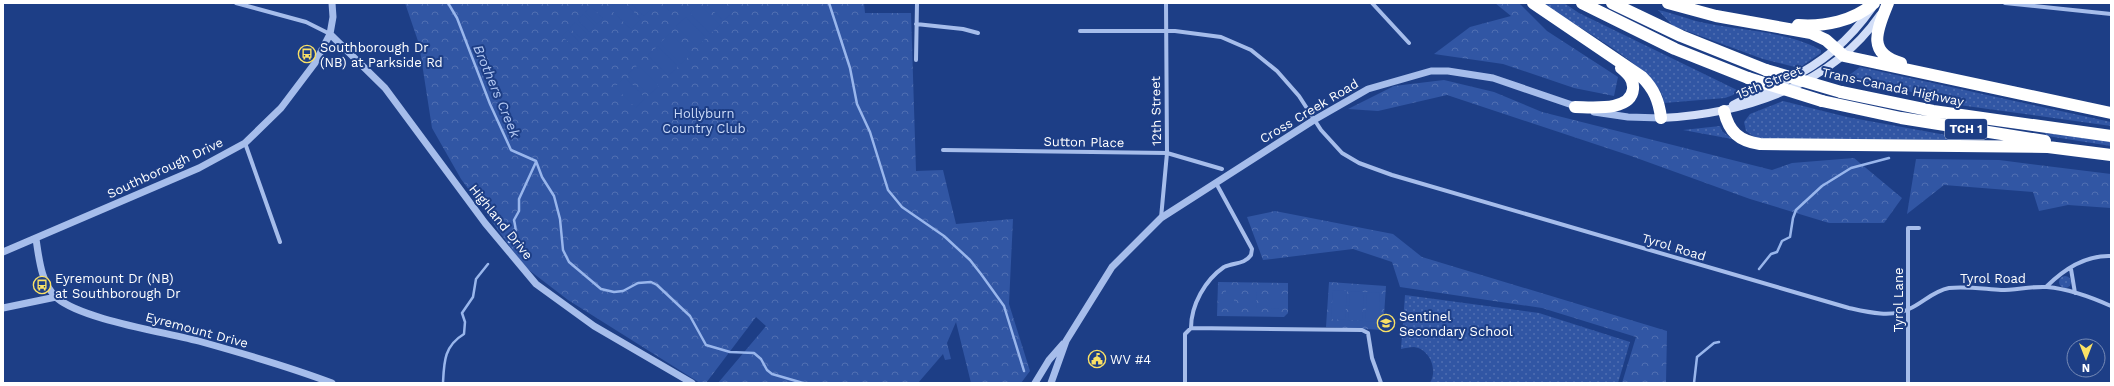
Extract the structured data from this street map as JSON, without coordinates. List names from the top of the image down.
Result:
{
  "streets": {
    "highway": ["Trans-Canada Highway", "TCH 1"],
    "main road": ["15th Street"],
    "street": [
      "12th Street",
      "Cross Creek Road",
      "Sutton Place",
      "Southborough Drive",
      "Highland Drive",
      "Tyrol Road",
      "Tyrol Lane",
      "Eyremount Drive"
    ]
  },
  "crossings": [
    ["15th Street", "Cross Creek Road"],
    ["12th Street", "Cross Creek Road"],
    ["12th Street", "Sutton Place"],
    ["12th Street", "Tyrol Road"],
    ["Cross Creek Road", "Tyrol Road"],
    ["Southborough Drive", "Highland Drive"],
    ["Southborough Drive", "Eyremount Drive"],
    ["Tyrol Road", "Tyrol Lane"]
  ],
  "water": ["Brothers Creek"],
  "parks": ["Hollyburn Country Club"],
  "places": {
    "bus stop": ["Southborough Dr (NB) at Parkside Rd", "Eyremount Dr (NB) at Southborough Dr"],
    "school or university": ["Sentinel Secondary School"],
    "public building": ["WV #4"]
  },
  "north": "bottom"
}
